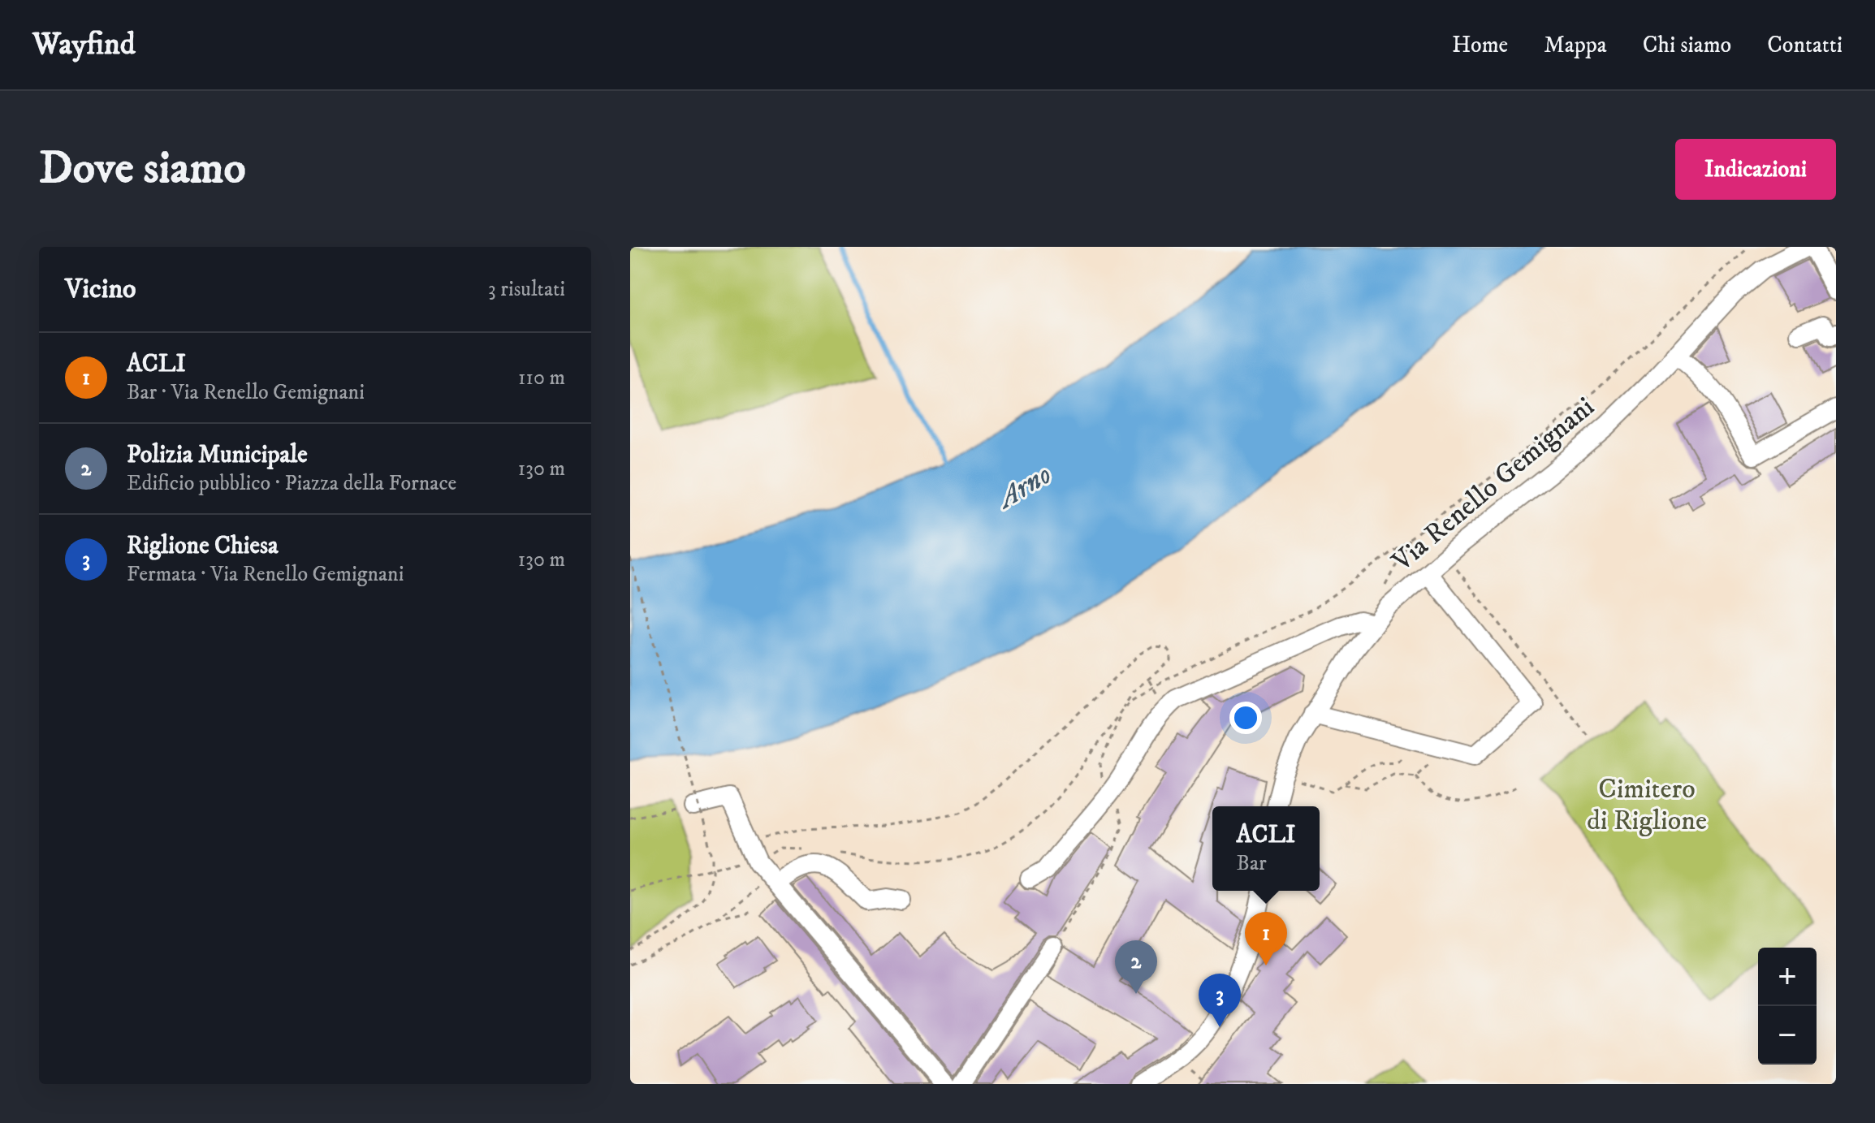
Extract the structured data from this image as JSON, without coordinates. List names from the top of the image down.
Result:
{
  "streets": {
    "street": ["Via Renello Gemignani"]
  },
  "water": ["Arno"],
  "parks": ["Cimitero di Riglione"],
  "page": {
    "header": "Wayfind",
    "nav": [
      "Home",
      "Mappa",
      "Chi siamo",
      "Contatti"
    ],
    "buttons": "Indicazioni",
    "title": "Dove siamo",
    "heading": ["Vicino", "3 risultati"],
    "list": [
      {
        "mark": "1",
        "name": "ACLI",
        "note": "Bar · Via Renello Gemignani",
        "value": "110 m"
      },
      {
        "mark": "2",
        "name": "Polizia Municipale",
        "note": "Edificio pubblico · Piazza della Fornace",
        "value": "130 m"
      },
      {
        "mark": "3",
        "name": "Riglione Chiesa",
        "note": "Fermata · Via Renello Gemignani",
        "value": "130 m"
      }
    ],
    "popup": ["ACLI", "Bar"],
    "pins": ["1", "2", "3"],
    "map_buttons": ["+", "−"]
  }
}
